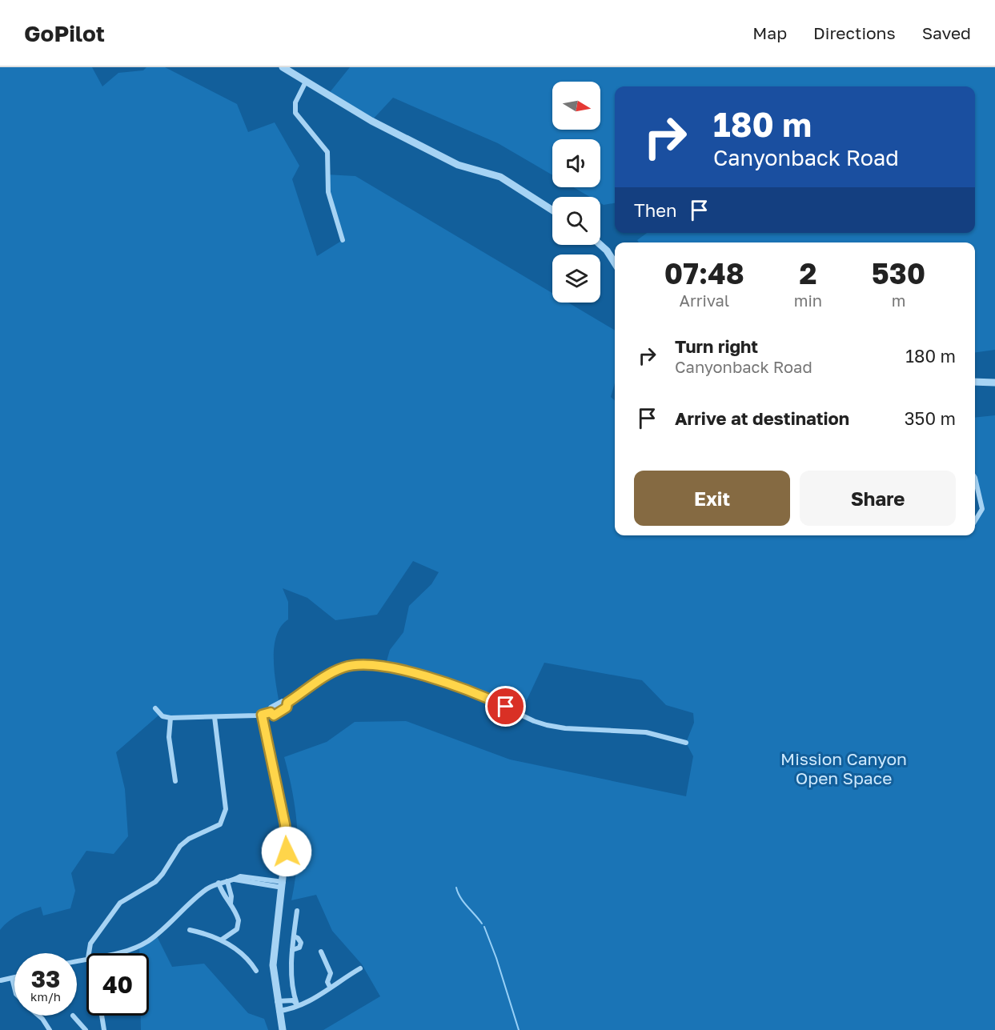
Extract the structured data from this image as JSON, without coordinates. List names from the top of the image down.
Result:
{
  "parks": ["Mission Canyon Open Space"],
  "north": "right",
  "page": {
    "header": "GoPilot",
    "nav": ["Map", "Directions", "Saved"],
    "turn": ["180 m", "Canyonback Road"],
    "then": "Then",
    "eta": [
      "07:48",
      "Arrival",
      "2",
      "min",
      "530",
      "m"
    ],
    "list": [
      {
        "name": "Turn right",
        "note": "Canyonback Road",
        "value": "180 m"
      },
      {
        "name": "Arrive at destination",
        "value": "350 m"
      }
    ],
    "buttons": ["Exit", "Share"],
    "speed": "33 km/h",
    "limit": "40"
  }
}
